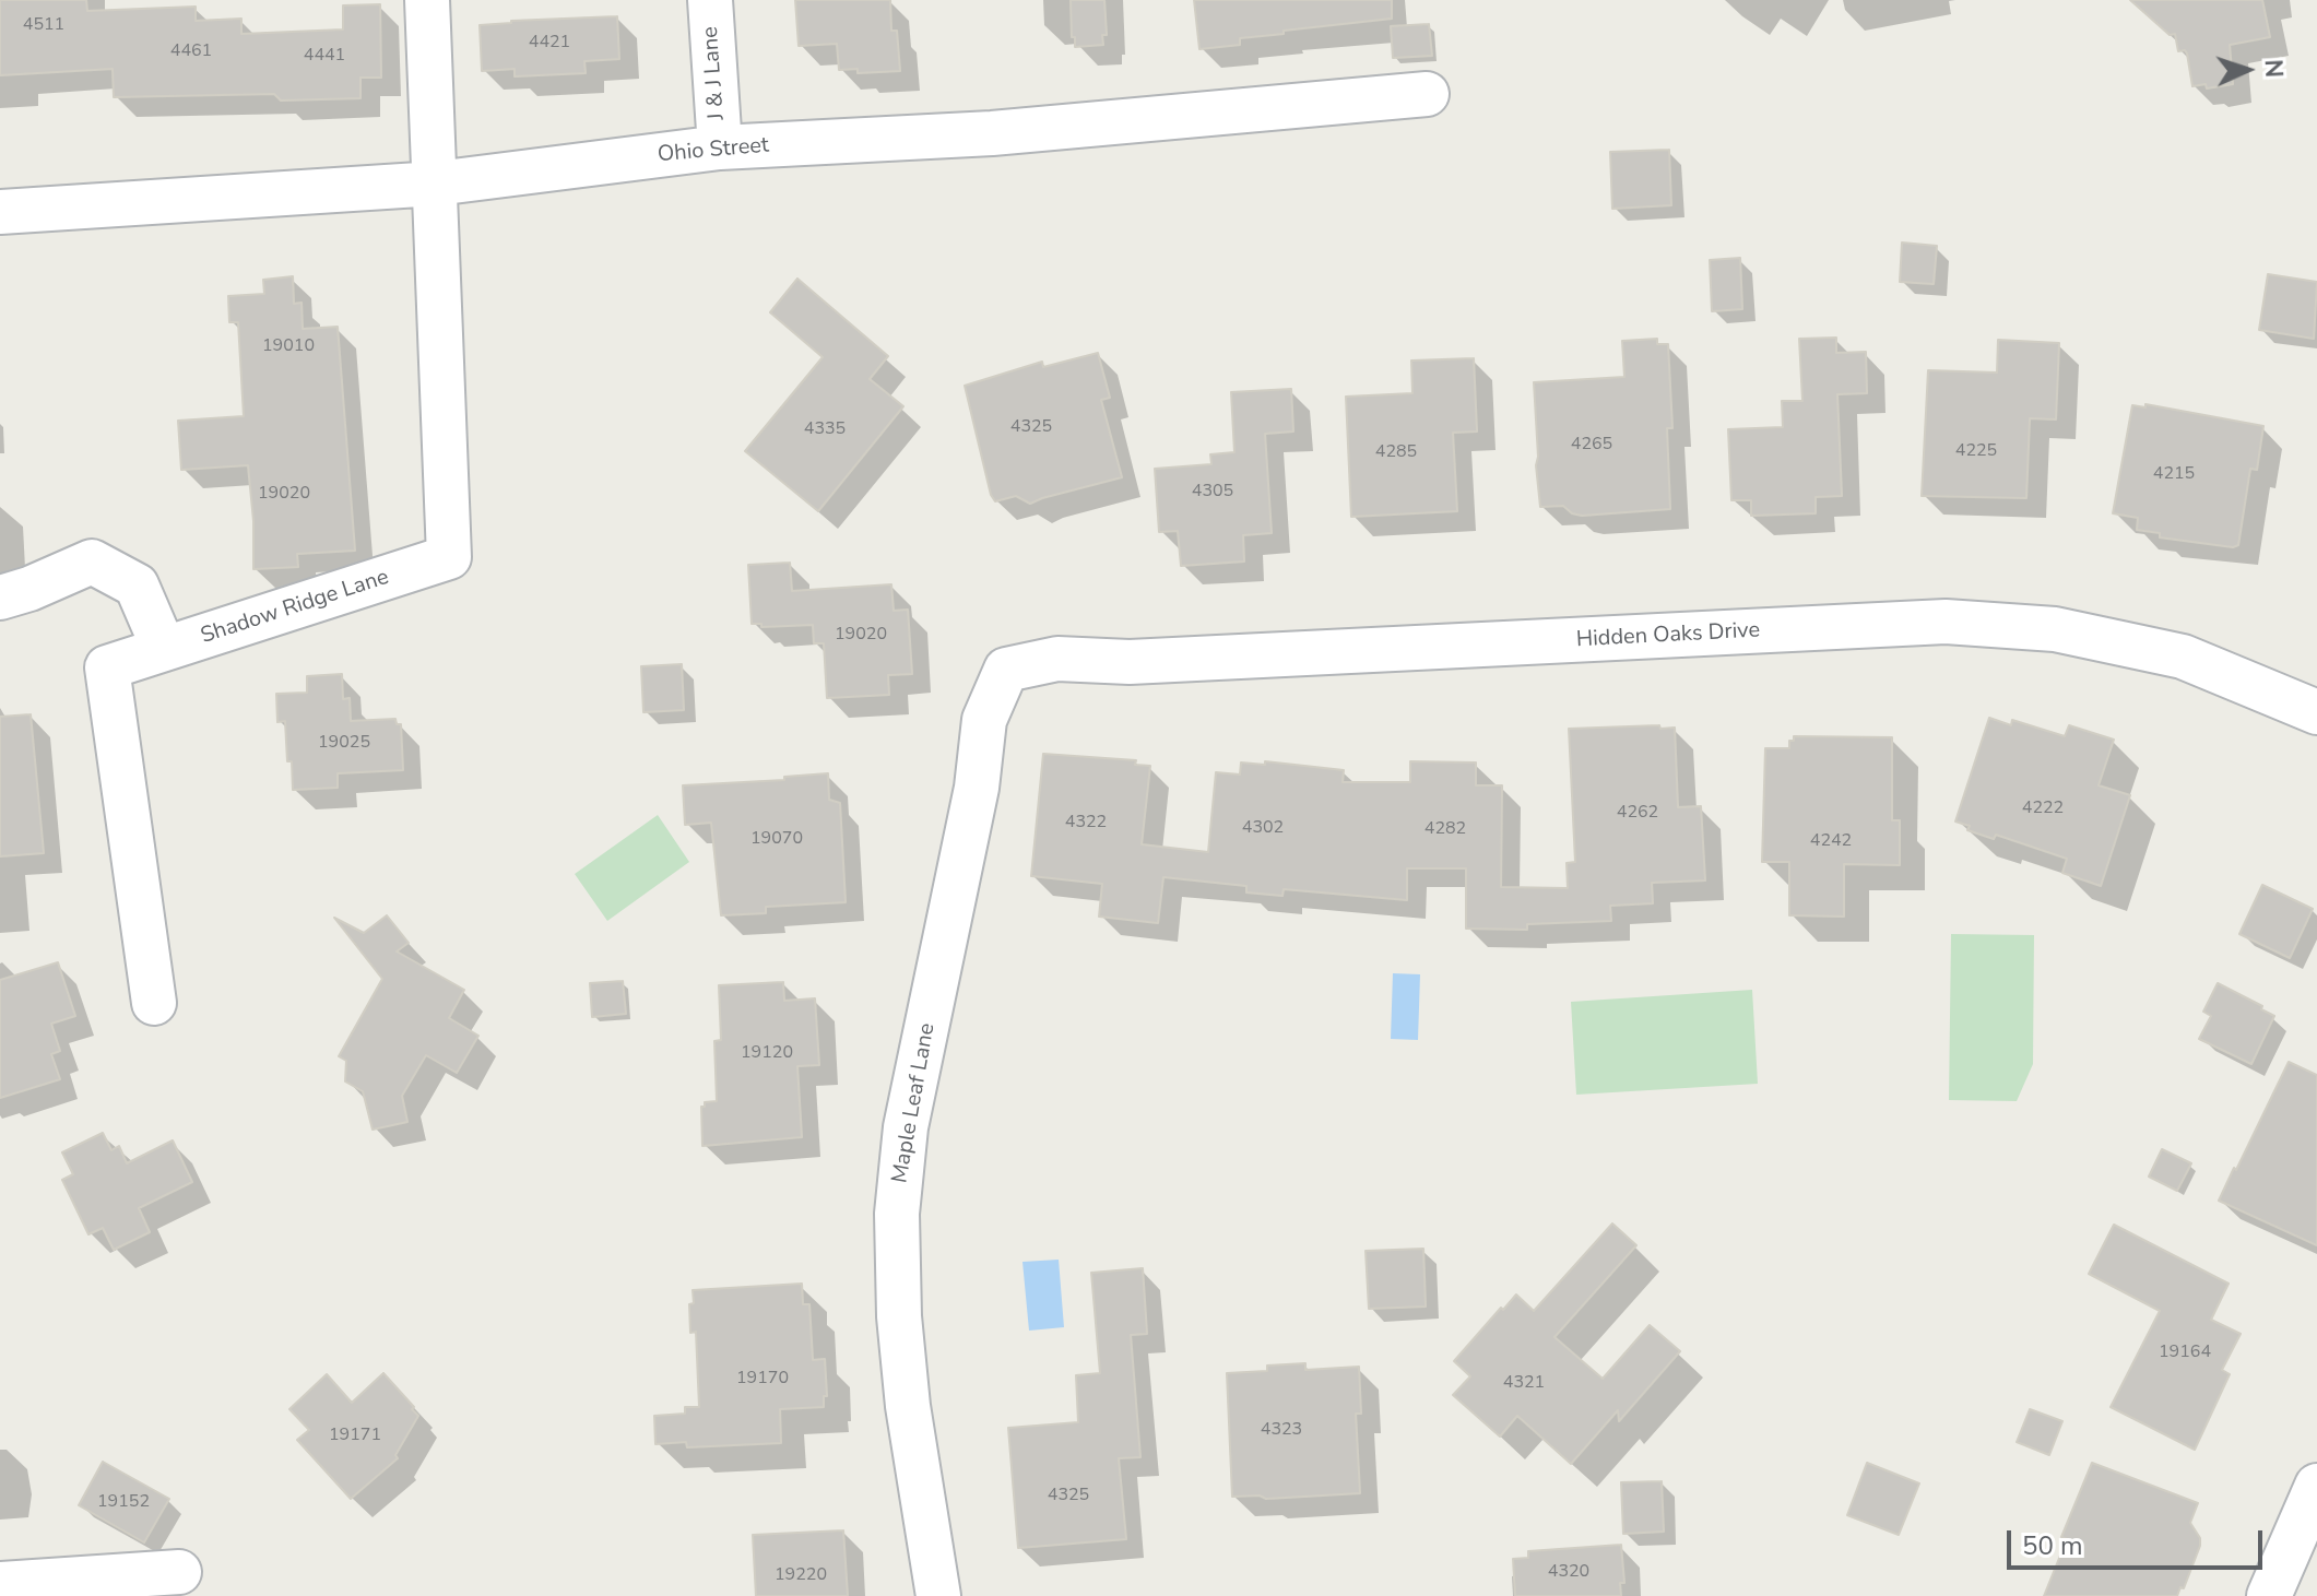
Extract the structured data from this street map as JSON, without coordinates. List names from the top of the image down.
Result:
{
  "streets": {
    "street": [
      "J & J Lane",
      "Ohio Street",
      "Shadow Ridge Lane",
      "Hidden Oaks Drive",
      "Maple Leaf Lane"
    ]
  },
  "crossings": [
    ["J & J Lane", "Ohio Street"],
    ["Ohio Street", "Shadow Ridge Lane"],
    ["Hidden Oaks Drive", "Maple Leaf Lane"]
  ],
  "house_numbers": [
    "4511",
    "4421",
    "4461",
    "4441",
    "19010",
    "4325",
    "4335",
    "4265",
    "4225",
    "4285",
    "4215",
    "4305",
    "19020",
    "19020",
    "19025",
    "4222",
    "4262",
    "4322",
    "4302",
    "4282",
    "19070",
    "4242",
    "19120",
    "19164",
    "19170",
    "4321",
    "4323",
    "19171",
    "4325",
    "19152",
    "4320",
    "19220"
  ],
  "scale_bar": "50 m",
  "north": "right"
}
